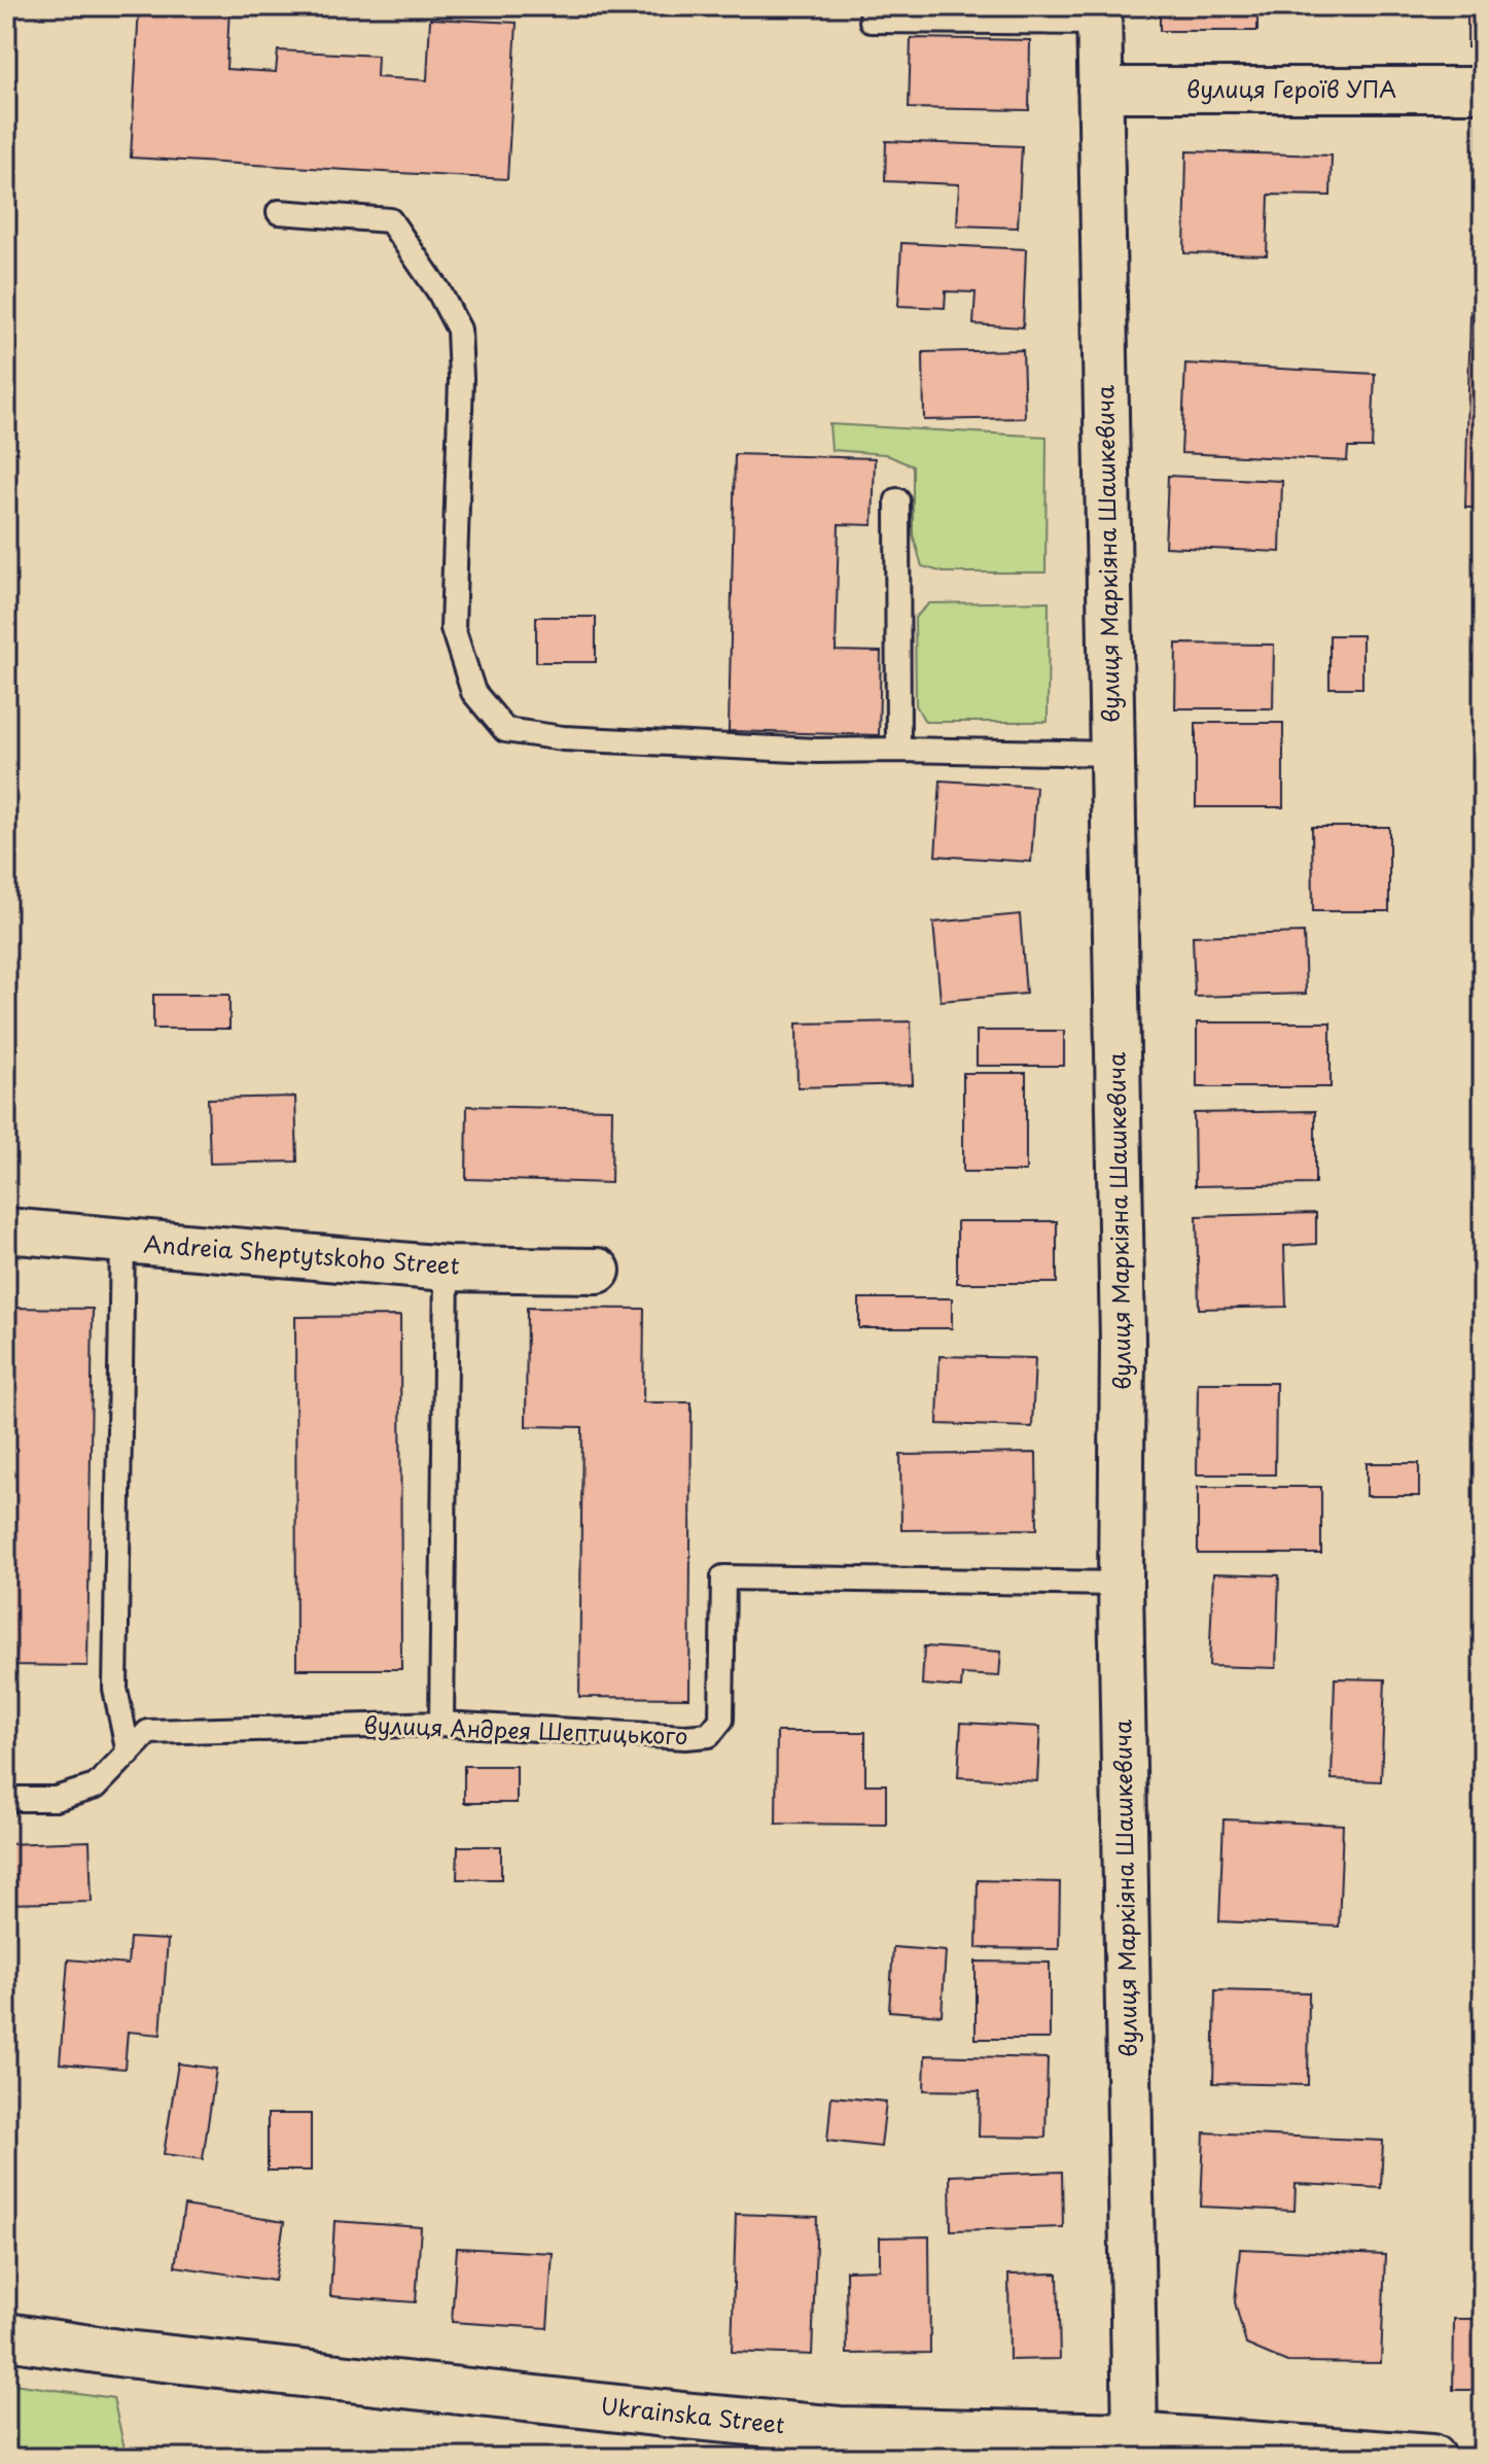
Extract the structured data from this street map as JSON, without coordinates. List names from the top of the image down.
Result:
{
  "streets": {
    "street": [
      "вулиця Героїв УПА",
      "вулиця Маркіяна Шашкевича",
      "Andreia Sheptytskoho Street",
      "Ukrainska Street"
    ],
    "lane": ["вулиця Андрея Шептицького"]
  },
  "crossings": [
    ["вулиця Героїв УПА", "вулиця Маркіяна Шашкевича"],
    ["вулиця Маркіяна Шашкевича", "вулиця Андрея Шептицького"],
    ["вулиця Маркіяна Шашкевича", "Ukrainska Street"]
  ]
}
